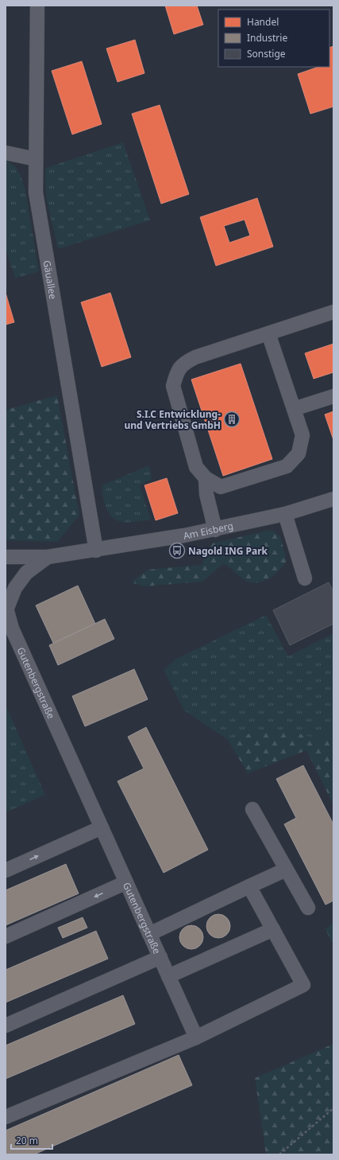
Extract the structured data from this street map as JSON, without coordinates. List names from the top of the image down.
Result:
{
  "streets": {
    "street": ["Gäuallee", "Am Eisberg", "Gutenbergstraße"]
  },
  "crossings": [
    ["Gäuallee", "Am Eisberg"],
    ["Am Eisberg", "Gutenbergstraße"]
  ],
  "places": {
    "building": ["S.I.C Entwicklung- und Vertriebs GmbH"],
    "bus stop": ["Nagold ING Park"]
  },
  "legend": ["Handel", "Industrie", "Sonstige"],
  "scale_bar": "20 m"
}
